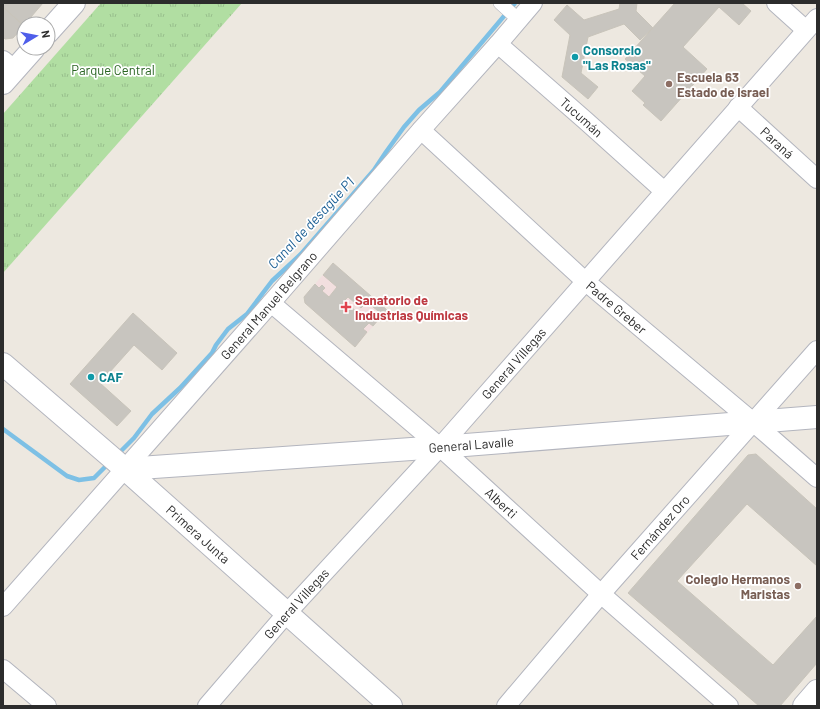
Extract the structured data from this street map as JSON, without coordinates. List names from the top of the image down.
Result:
{
  "streets": {
    "street": [
      "Tucumán",
      "Paraná",
      "General Manuel Belgrano",
      "Padre Greber",
      "General Villegas",
      "General Lavalle",
      "Alberti",
      "Fernández Oro",
      "Primera Junta"
    ]
  },
  "crossings": [
    ["Tucumán", "General Manuel Belgrano"],
    ["Tucumán", "General Villegas"],
    ["Paraná", "General Villegas"],
    ["General Manuel Belgrano", "Padre Greber"],
    ["General Manuel Belgrano", "General Lavalle"],
    ["General Manuel Belgrano", "Alberti"],
    ["General Manuel Belgrano", "Primera Junta"],
    ["Padre Greber", "General Villegas"],
    ["Padre Greber", "General Lavalle"],
    ["Padre Greber", "Fernández Oro"],
    ["General Villegas", "General Lavalle"],
    ["General Villegas", "Alberti"],
    ["General Villegas", "Primera Junta"],
    ["General Lavalle", "Alberti"],
    ["General Lavalle", "Fernández Oro"],
    ["General Lavalle", "Primera Junta"],
    ["Alberti", "Fernández Oro"]
  ],
  "water": ["Canal de desagüe P1"],
  "parks": ["Parque Central"],
  "places": {
    "other": [
      "Consorcio \"Las Rosas\"",
      "Escuela 63 Estado de Israel",
      "CAF",
      "Colegio Hermanos Maristas"
    ],
    "health": ["Sanatorio de Industrias Químicas"]
  },
  "north": "right"
}
